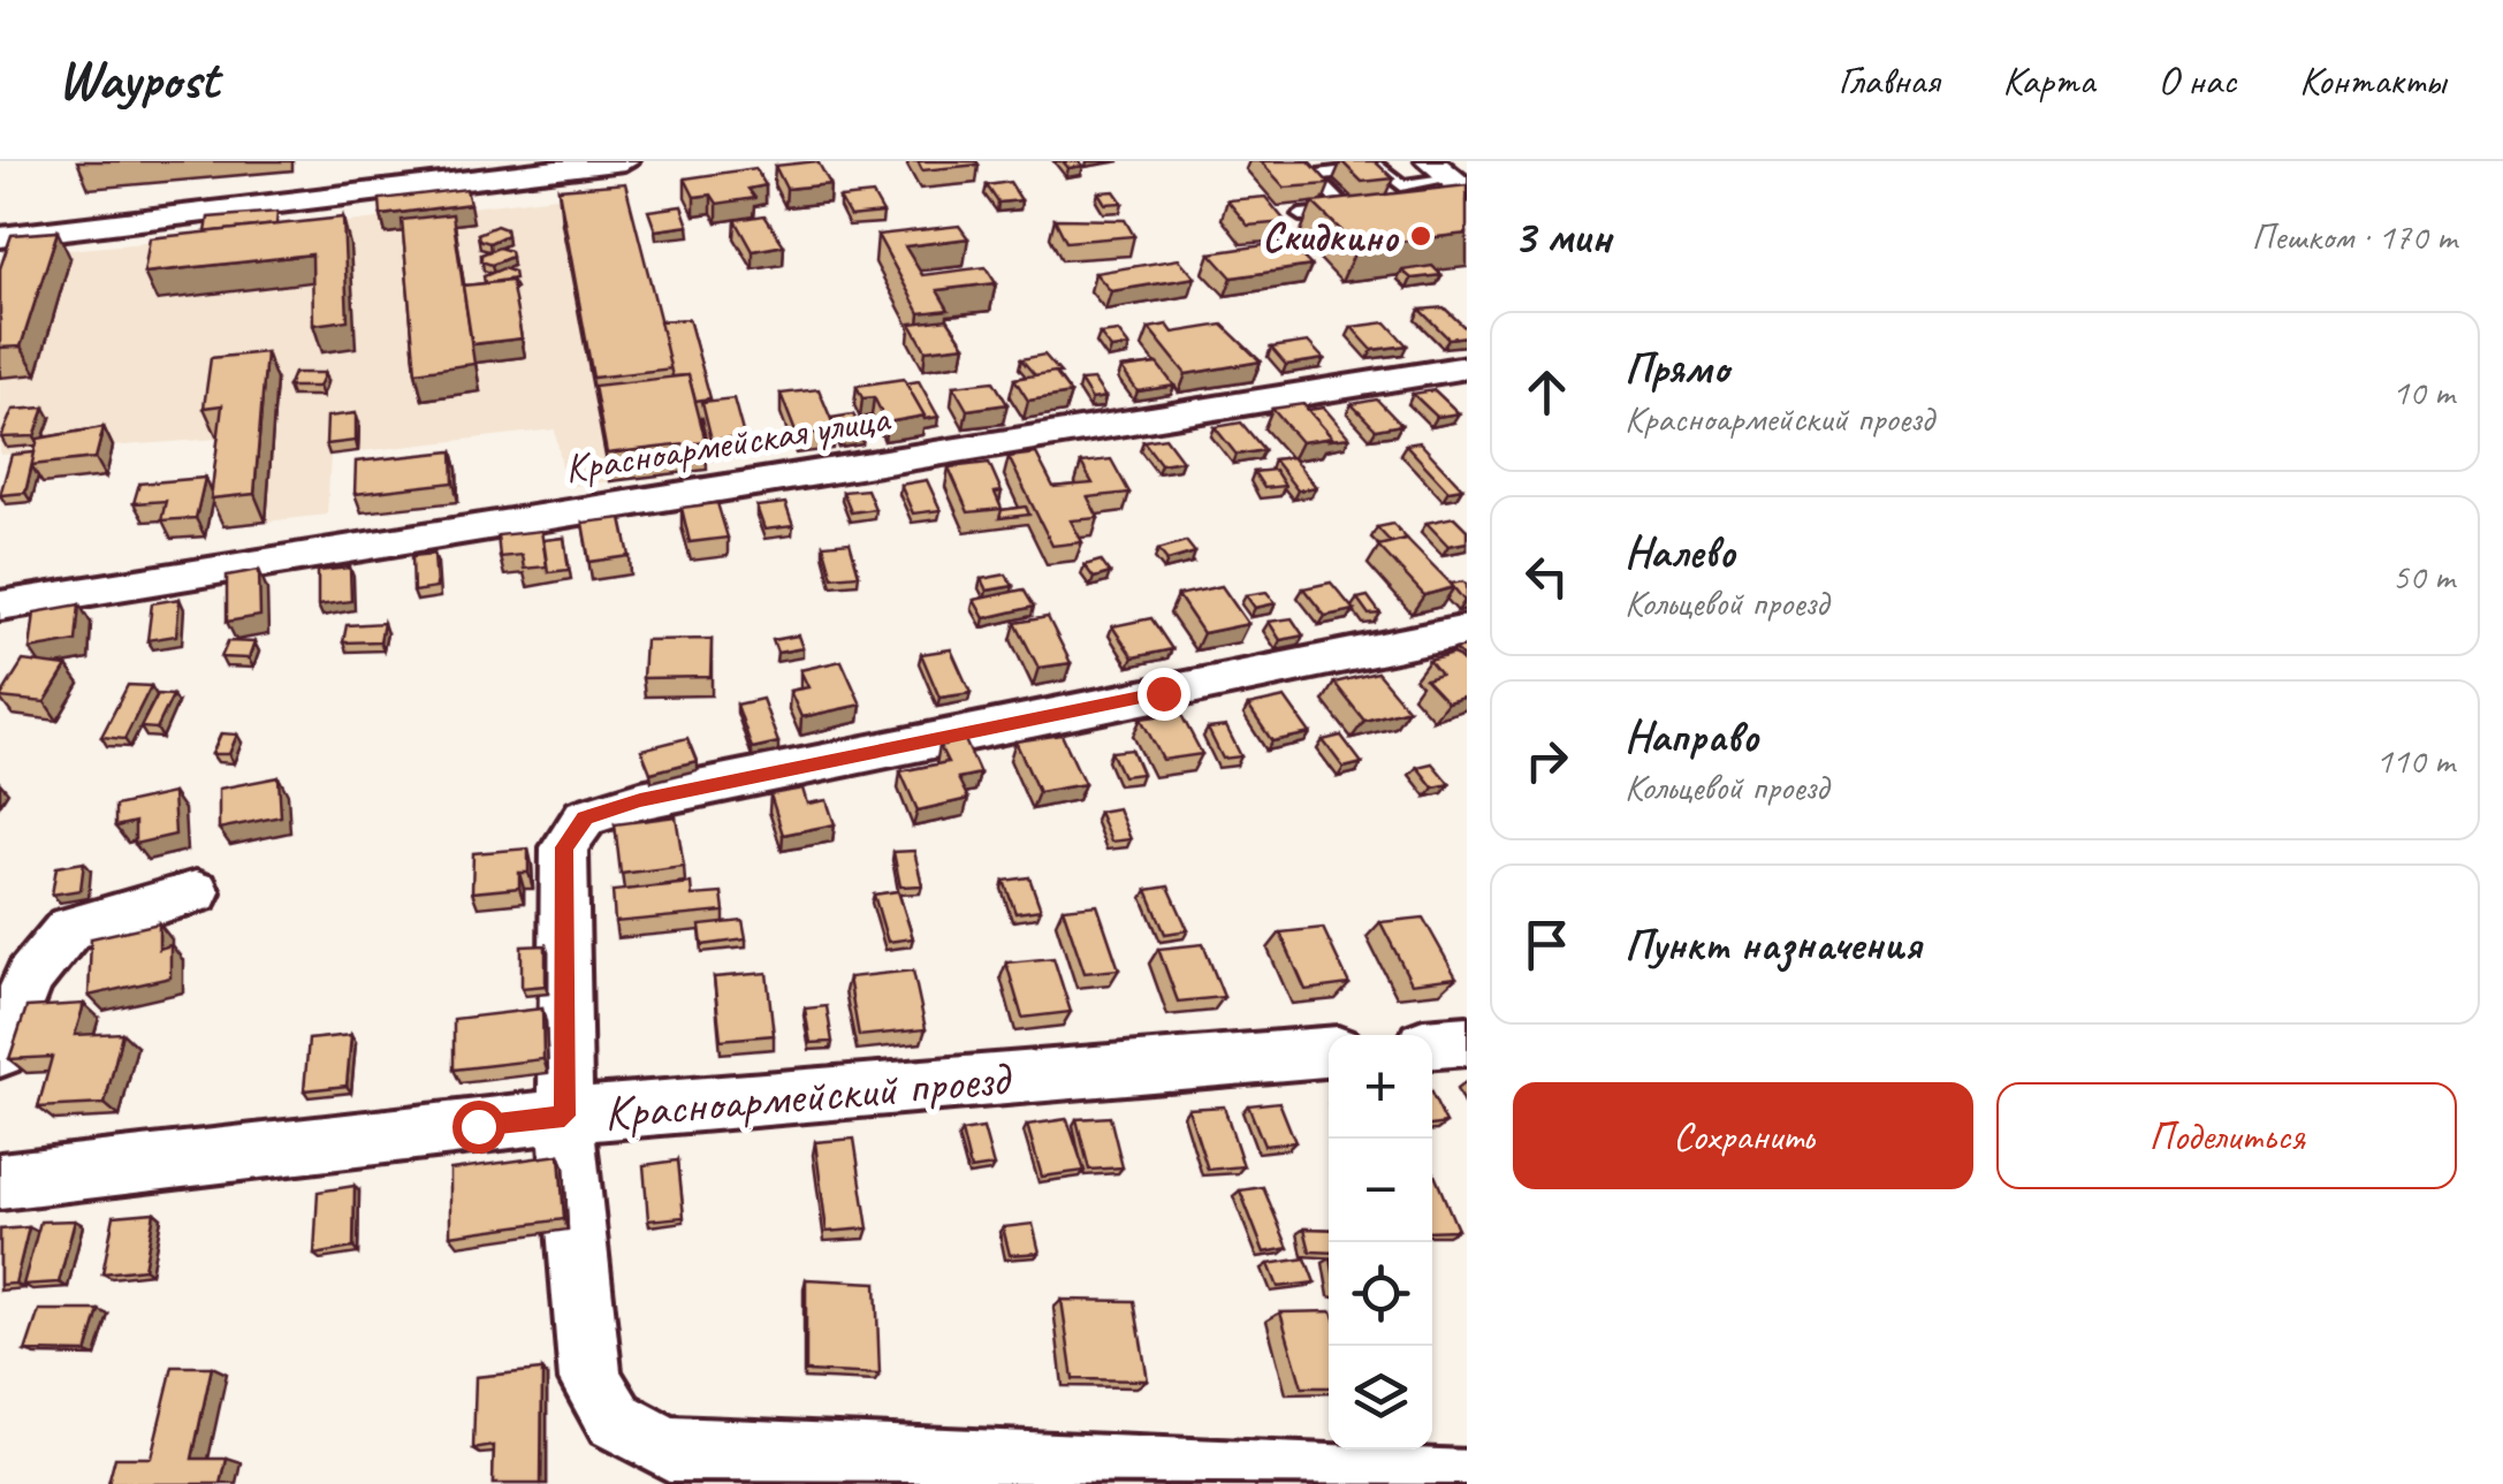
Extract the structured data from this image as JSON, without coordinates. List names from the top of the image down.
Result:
{
  "streets": {
    "street": ["Красноармейская улица", "Красноармейский проезд"]
  },
  "places": ["Скидкино"],
  "page": {
    "header": "Waypost",
    "nav": [
      "Главная",
      "Карта",
      "О нас",
      "Контакты"
    ],
    "heading": ["3 мин", "Пешком · 170 m"],
    "list": [
      ["Прямо", "Красноармейский проезд", "10 m"],
      ["Налево", "Кольцевой проезд", "50 m"],
      ["Направо", "Кольцевой проезд", "110 m"],
      "Пункт назначения"
    ],
    "map_buttons": ["+", "−"],
    "buttons": ["Сохранить", "Поделиться"]
  }
}
